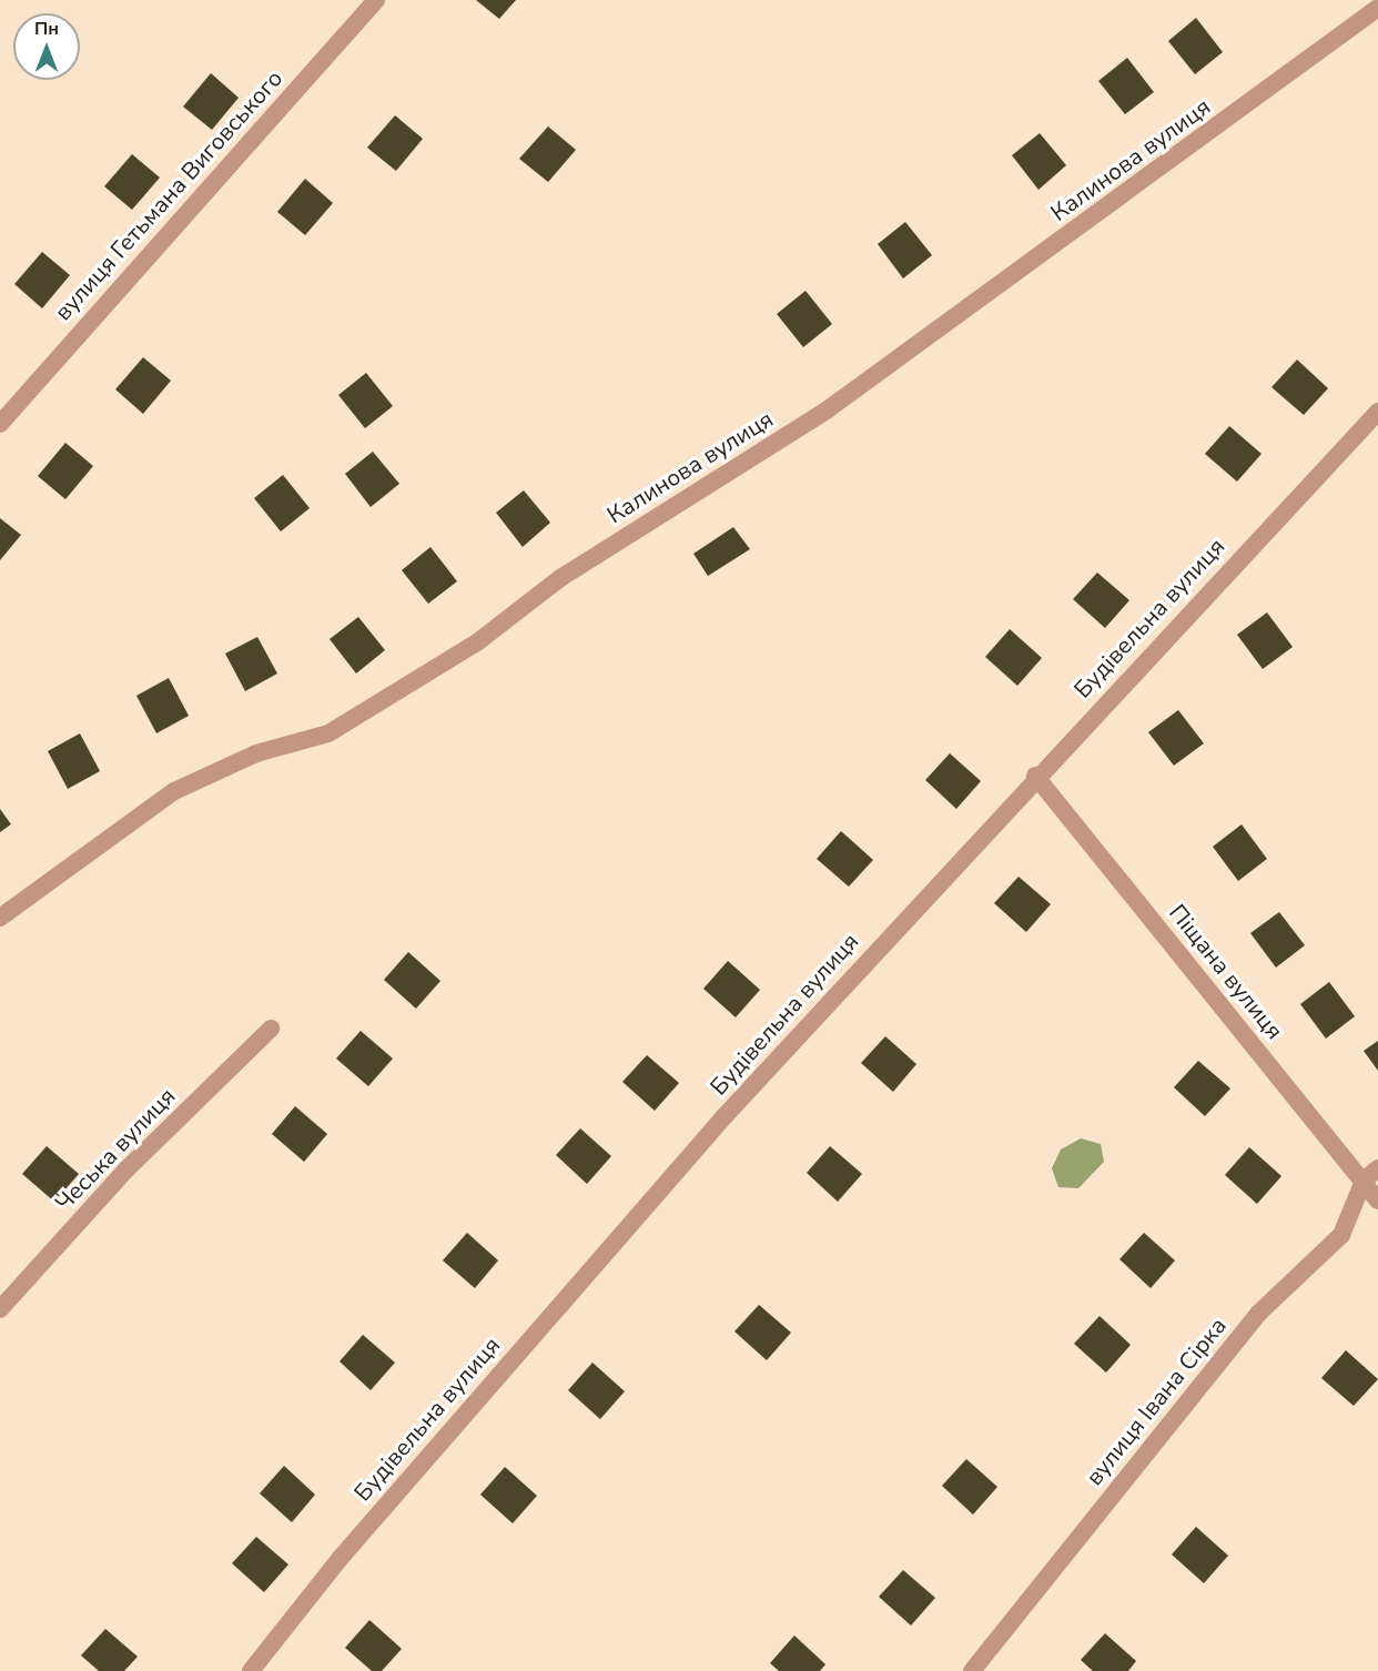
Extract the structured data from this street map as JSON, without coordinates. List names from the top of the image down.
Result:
{
  "streets": {
    "street": [
      "Калинова вулиця",
      "вулиця Гетьмана Виговського",
      "Будівельна вулиця",
      "Піщана вулиця",
      "Чеська вулиця",
      "вулиця Івана Сірка"
    ]
  },
  "crossings": [
    ["Будівельна вулиця", "Піщана вулиця"],
    ["Піщана вулиця", "вулиця Івана Сірка"]
  ],
  "north": "top"
}
